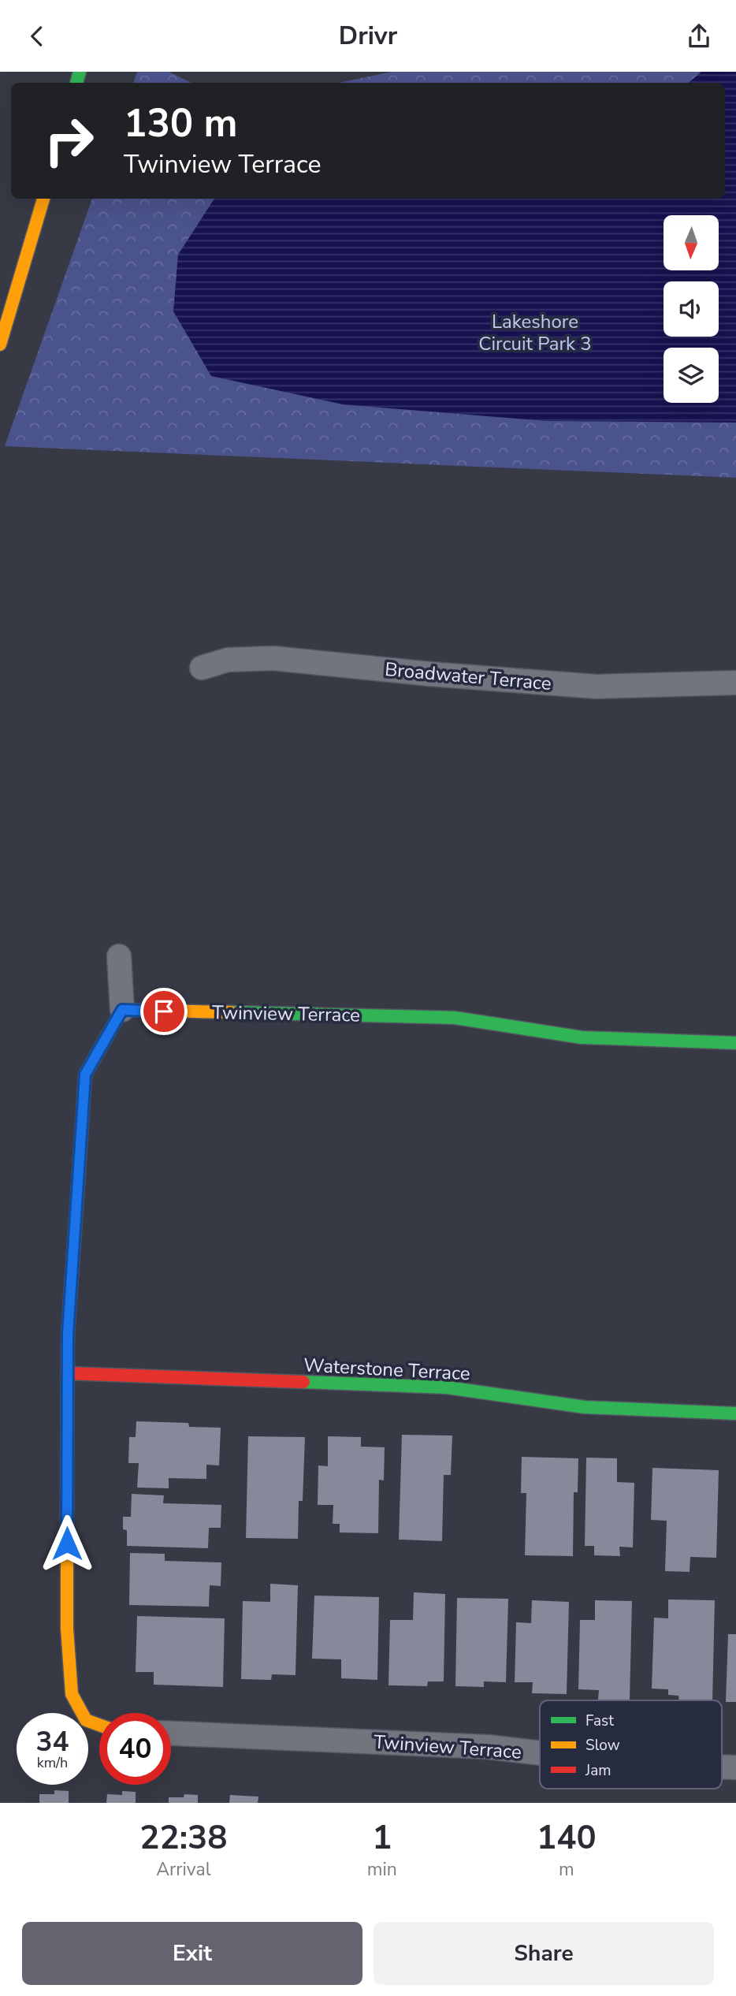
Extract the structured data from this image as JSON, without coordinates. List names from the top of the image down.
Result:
{
  "streets": {
    "street": ["Broadwater Terrace", "Twinview Terrace", "Waterstone Terrace"]
  },
  "parks": ["Lakeshore Circuit Park 3"],
  "legend": ["Fast", "Slow", "Jam"],
  "north": "bottom",
  "page": {
    "header": "Drivr",
    "turn": ["130 m", "Twinview Terrace"],
    "speed": "34 km/h",
    "limit": "40",
    "eta": [
      "22:38",
      "Arrival",
      "1",
      "min",
      "140",
      "m"
    ],
    "buttons": ["Exit", "Share"]
  }
}
